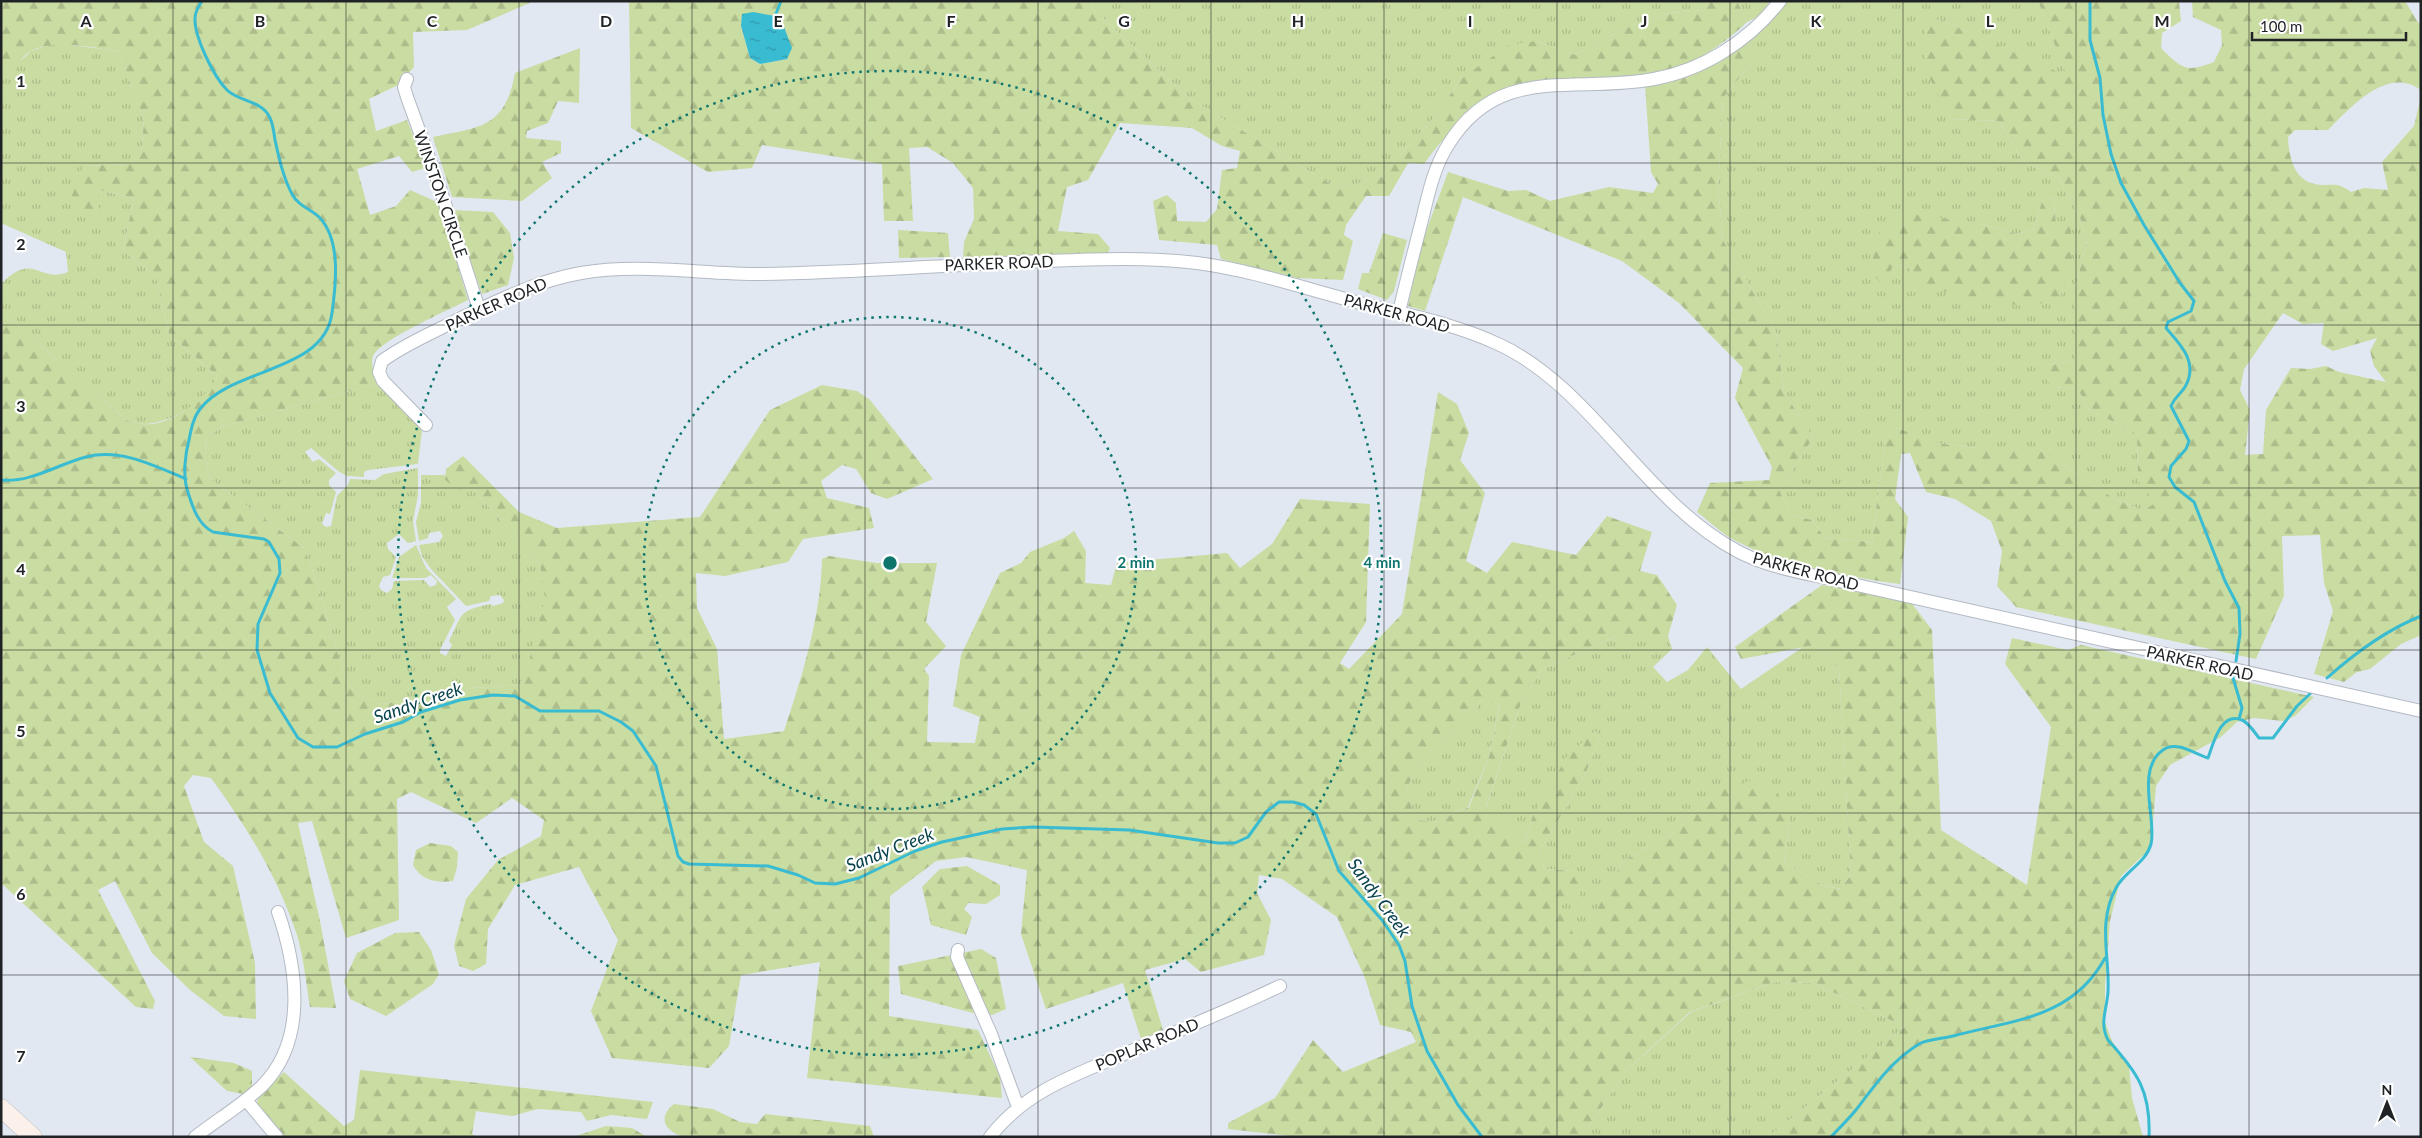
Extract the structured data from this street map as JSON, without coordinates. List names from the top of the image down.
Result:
{
  "streets": {
    "street": ["WINSTON CIRCLE", "PARKER ROAD", "POPLAR ROAD"]
  },
  "crossings": [
    ["WINSTON CIRCLE", "PARKER ROAD"]
  ],
  "water": ["Sandy Creek"],
  "scale_bar": "100 m",
  "north": "top",
  "grid": {
    "columns": [
      "A",
      "B",
      "C",
      "D",
      "E",
      "F",
      "G",
      "H",
      "I",
      "J",
      "K",
      "L",
      "M"
    ],
    "rows": [
      "1",
      "2",
      "3",
      "4",
      "5",
      "6",
      "7"
    ]
  },
  "rings": ["2 min", "4 min"]
}
